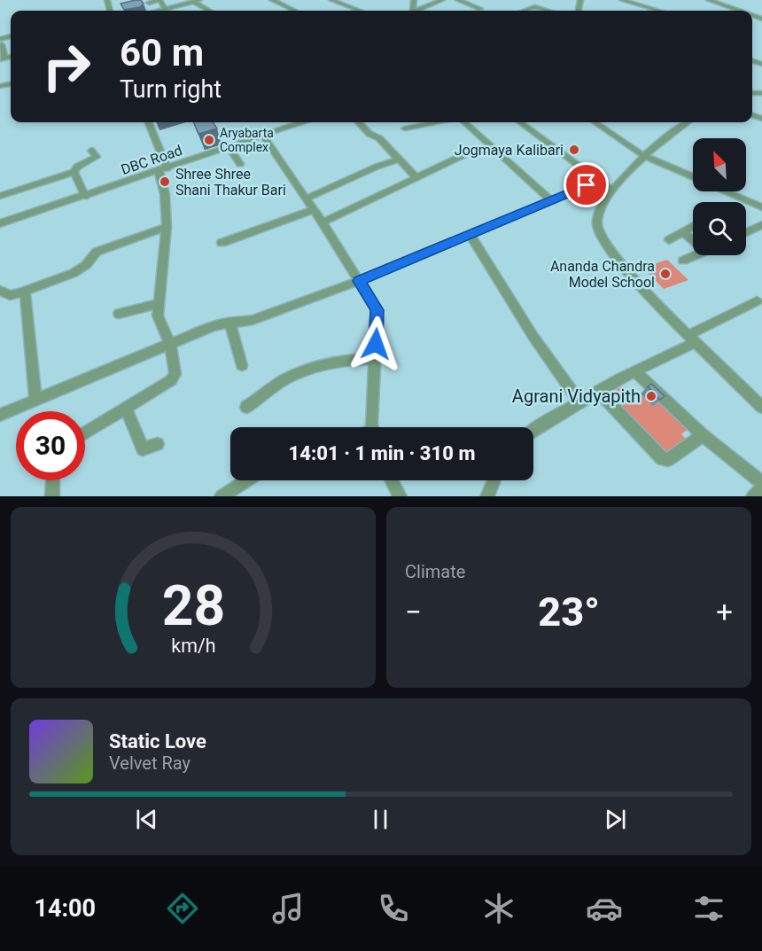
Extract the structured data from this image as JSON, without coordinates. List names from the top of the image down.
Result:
{
  "streets": {
    "street": ["DBC Road"]
  },
  "places": [
    "Aryabarta Complex",
    "Jogmaya Kalibari",
    "Shree Shree Shani Thakur Bari",
    "Ananda Chandra Model School",
    "Agrani Vidyapith"
  ],
  "north": "top left",
  "page": {
    "turn": ["60 m", "Turn right"],
    "limit": "30",
    "trip": "14:01 · 1 min · 310 m",
    "tile": "Climate",
    "heat": ["−", "23°", "+"],
    "song": ["Static Love", "Velvet Ray"],
    "tabs": "14:00",
    "gauge": ["28", "km/h"]
  }
}
